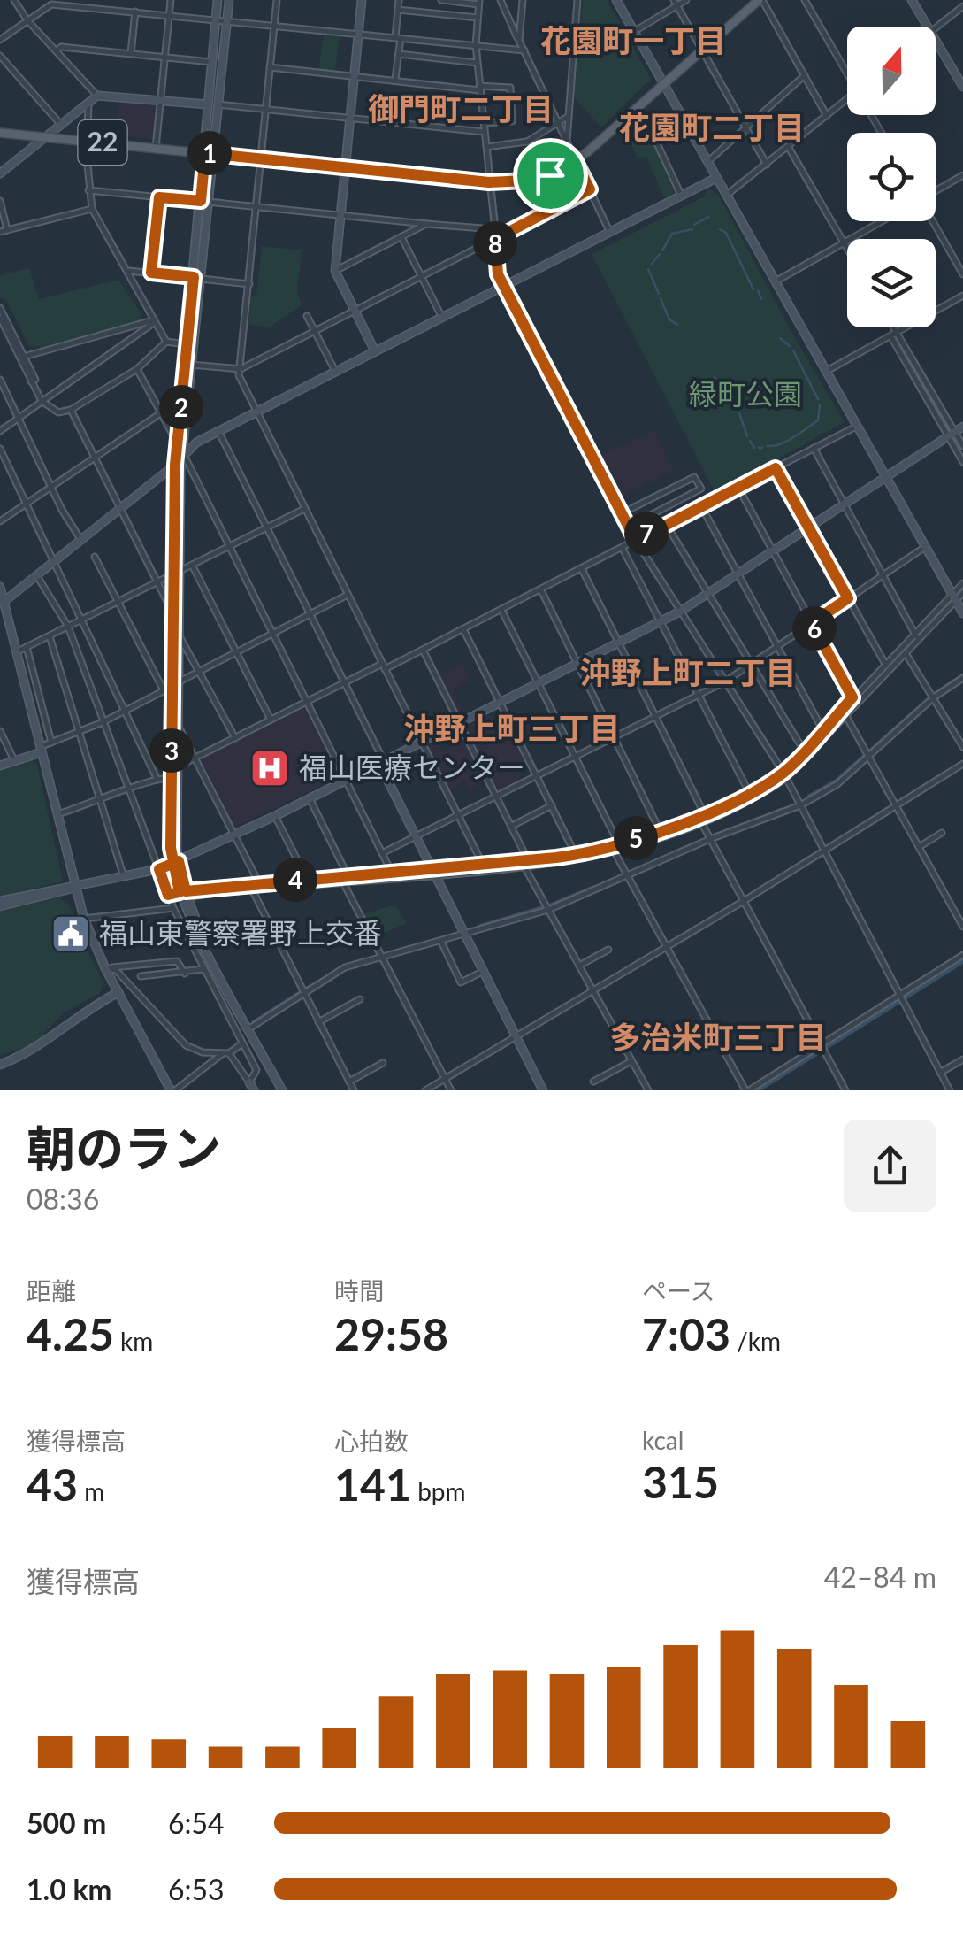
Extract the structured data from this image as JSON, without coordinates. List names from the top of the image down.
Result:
{
  "streets": {
    "main road": ["22"]
  },
  "districts": [
    "花園町一丁目",
    "御門町二丁目",
    "花園町二丁目",
    "沖野上町二丁目",
    "沖野上町三丁目",
    "多治米町三丁目"
  ],
  "parks": ["緑町公園"],
  "places": {
    "hospital": ["福山医療センター"],
    "public building": ["福山東警察署野上交番"]
  },
  "north": "top",
  "page": {
    "pins": [
      "1",
      "8",
      "2",
      "7",
      "6",
      "3",
      "5",
      "4"
    ],
    "heading": ["朝のラン", "08:36"],
    "stats": [
      ["距離", "4.25 km"],
      ["時間", "29:58"],
      ["ペース", "7:03 /km"],
      ["獲得標高", "43 m"],
      ["心拍数", "141 bpm"],
      ["kcal", "315"]
    ],
    "chart": ["獲得標高", "42–84 m"],
    "list": [
      {
        "name": "500 m",
        "note": "6:54"
      },
      {
        "name": "1.0 km",
        "note": "6:53"
      }
    ]
  }
}
